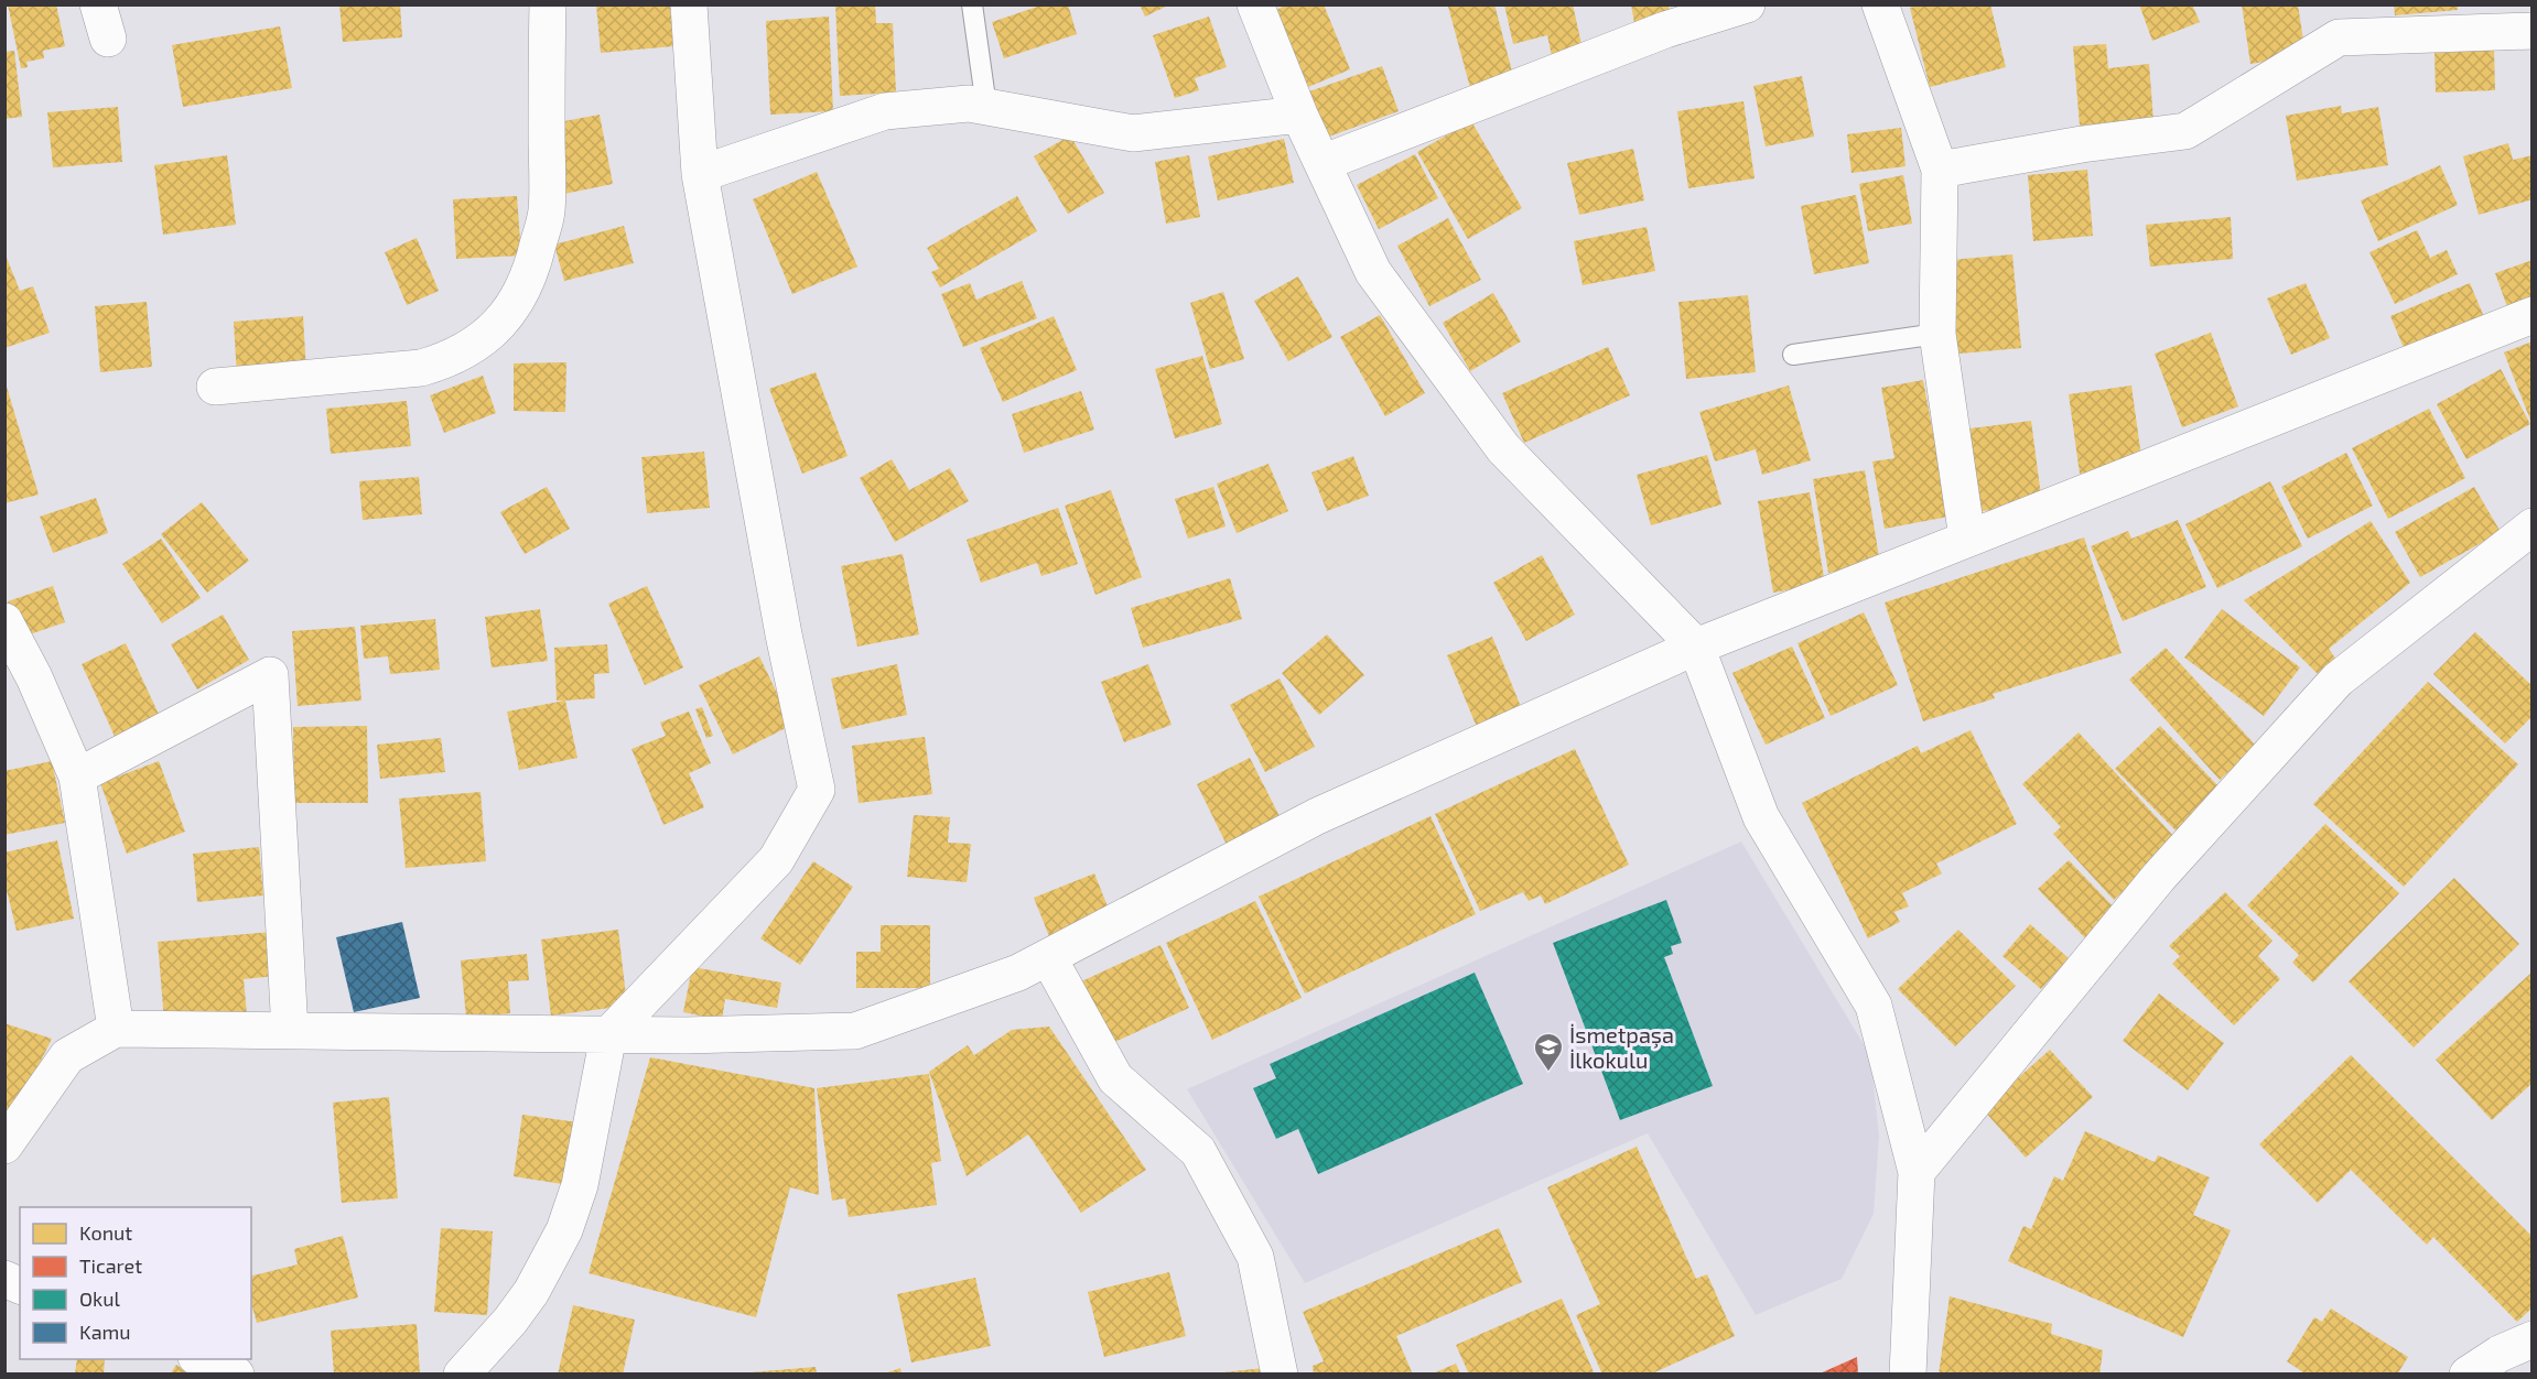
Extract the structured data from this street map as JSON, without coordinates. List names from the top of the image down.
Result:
{
  "places": {
    "school or university": ["İsmetpaşa İlkokulu"]
  },
  "legend": [
    "Konut",
    "Ticaret",
    "Okul",
    "Kamu"
  ]
}
